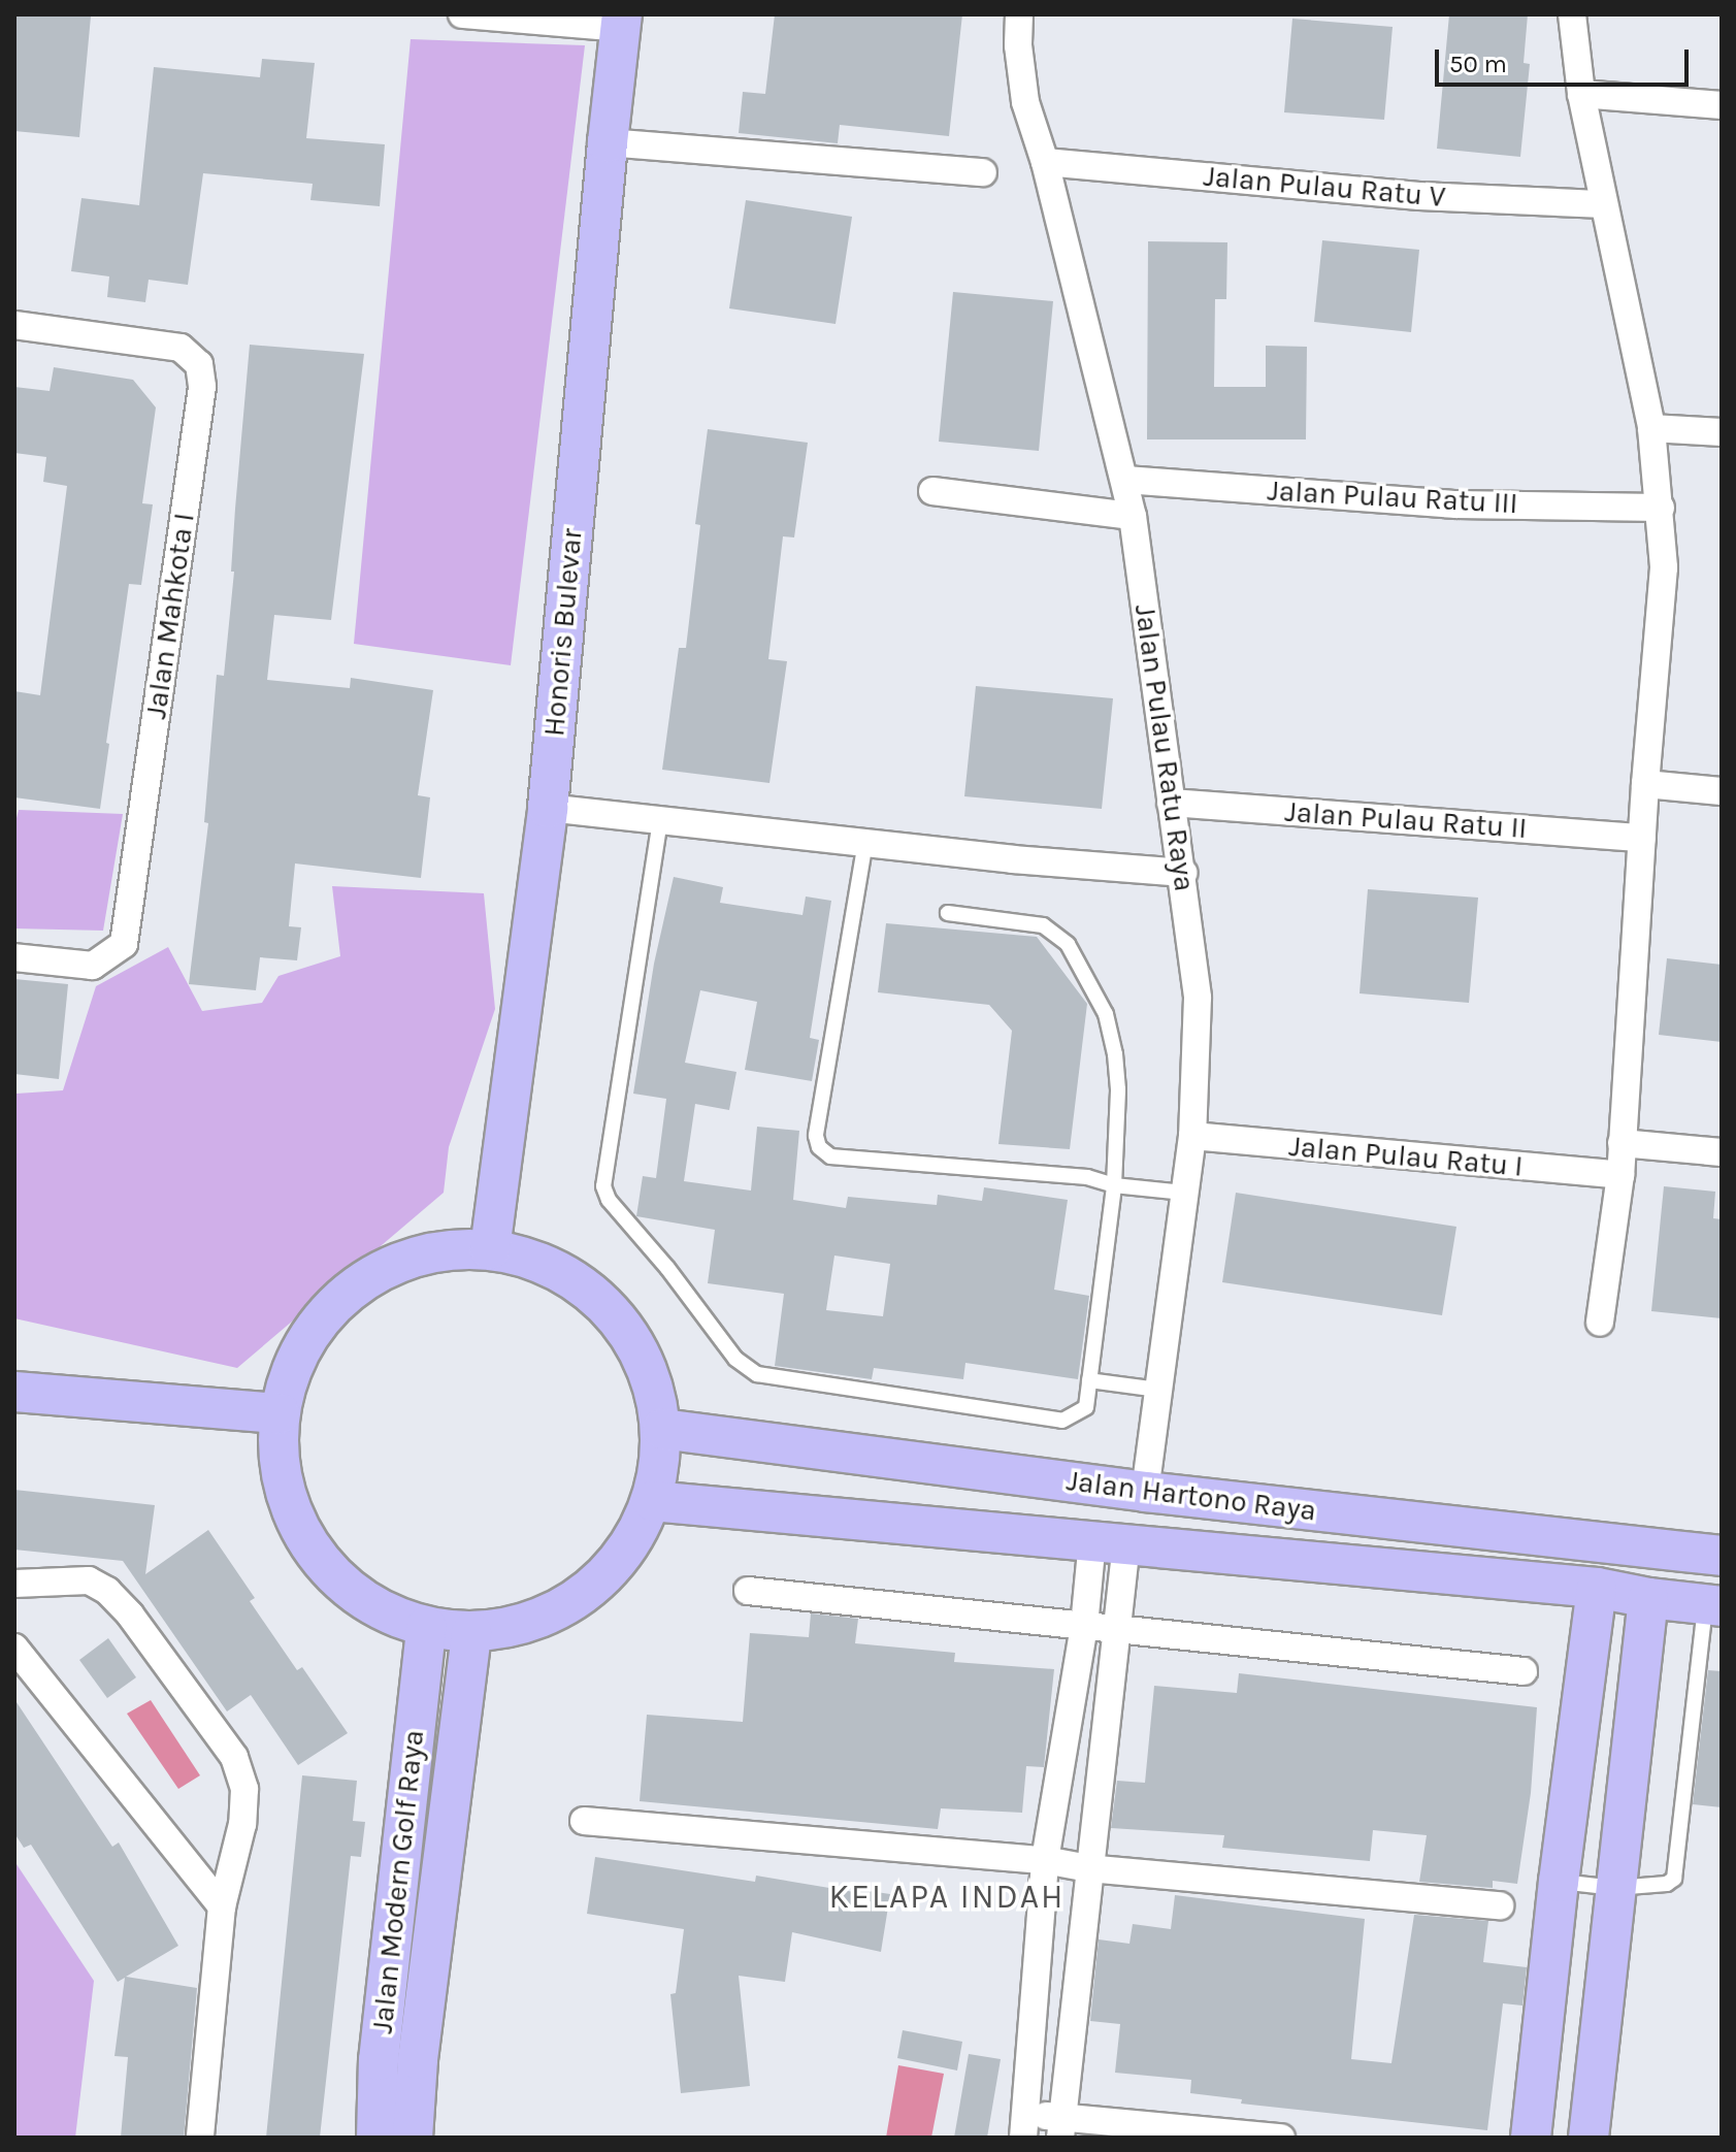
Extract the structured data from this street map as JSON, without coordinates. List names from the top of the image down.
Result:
{
  "streets": {
    "street": [
      "Jalan Pulau Ratu V",
      "Jalan Pulau Ratu III",
      "Jalan Mahkota I",
      "Honoris Bulevar",
      "Jalan Pulau Ratu Raya",
      "Jalan Pulau Ratu II",
      "Jalan Pulau Ratu I",
      "Jalan Hartono Raya",
      "Jalan Modern Golf Raya"
    ]
  },
  "crossings": [
    ["Jalan Pulau Ratu V", "Jalan Pulau Ratu Raya"],
    ["Jalan Pulau Ratu III", "Jalan Pulau Ratu Raya"],
    ["Jalan Pulau Ratu Raya", "Jalan Pulau Ratu II"],
    ["Jalan Pulau Ratu Raya", "Jalan Pulau Ratu I"],
    ["Jalan Pulau Ratu Raya", "Jalan Hartono Raya"]
  ],
  "districts": ["KELAPA INDAH"],
  "scale_bar": "50 m"
}
